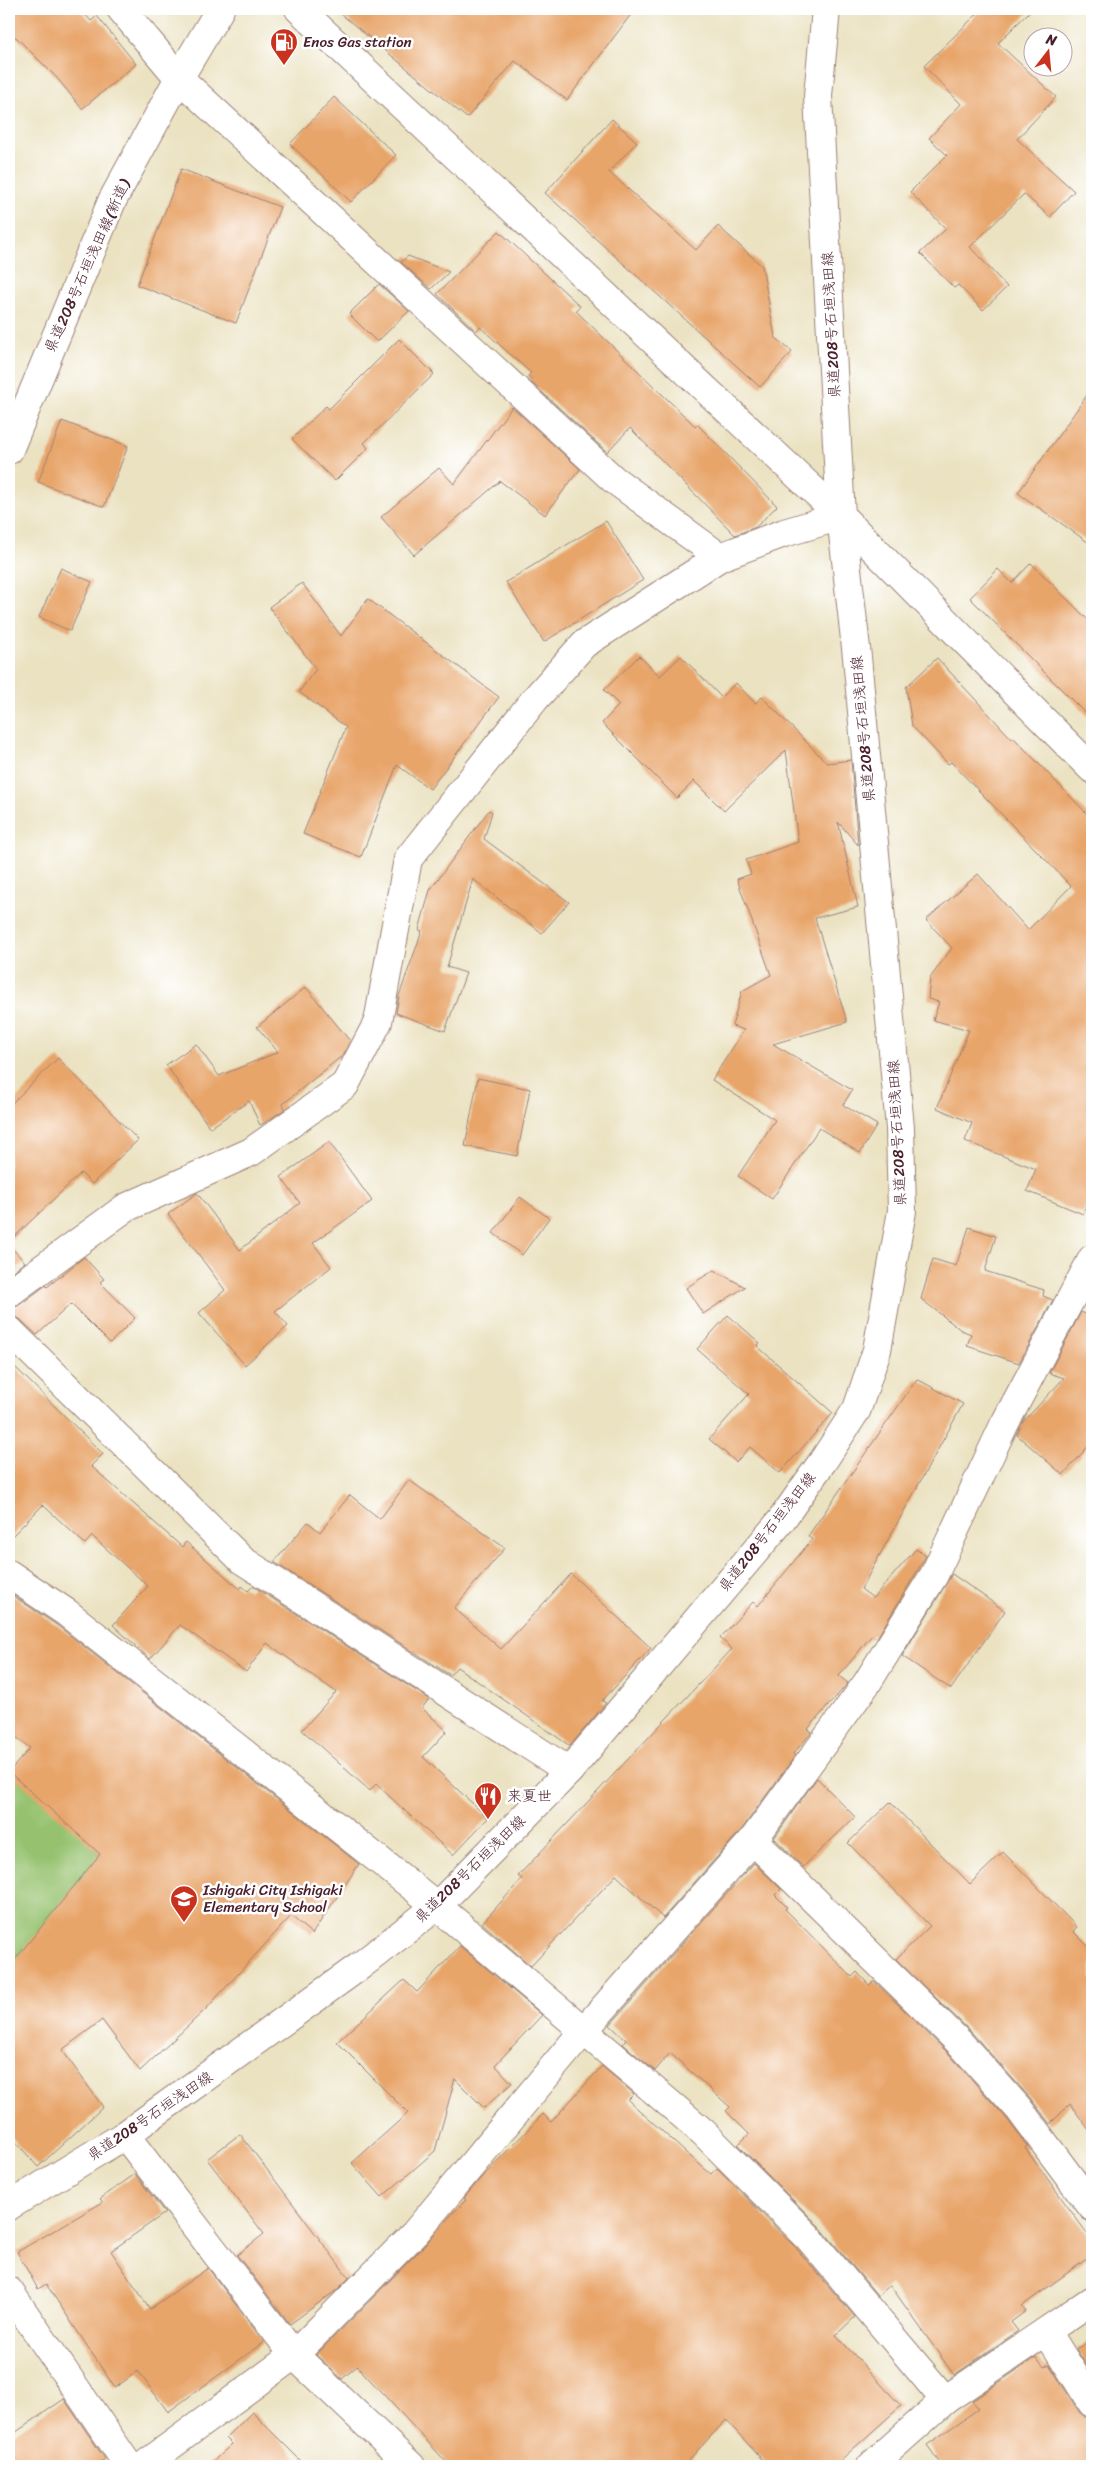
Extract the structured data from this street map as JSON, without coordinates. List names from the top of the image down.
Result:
{
  "streets": {
    "street": ["県道208号石垣浅田線(新道)", "県道208号石垣浅田線"]
  },
  "places": {
    "fuel station": ["Enos Gas station"],
    "restaurant": ["来夏世"],
    "school or university": ["Ishigaki City Ishigaki Elementary School"]
  },
  "north": "top"
}
